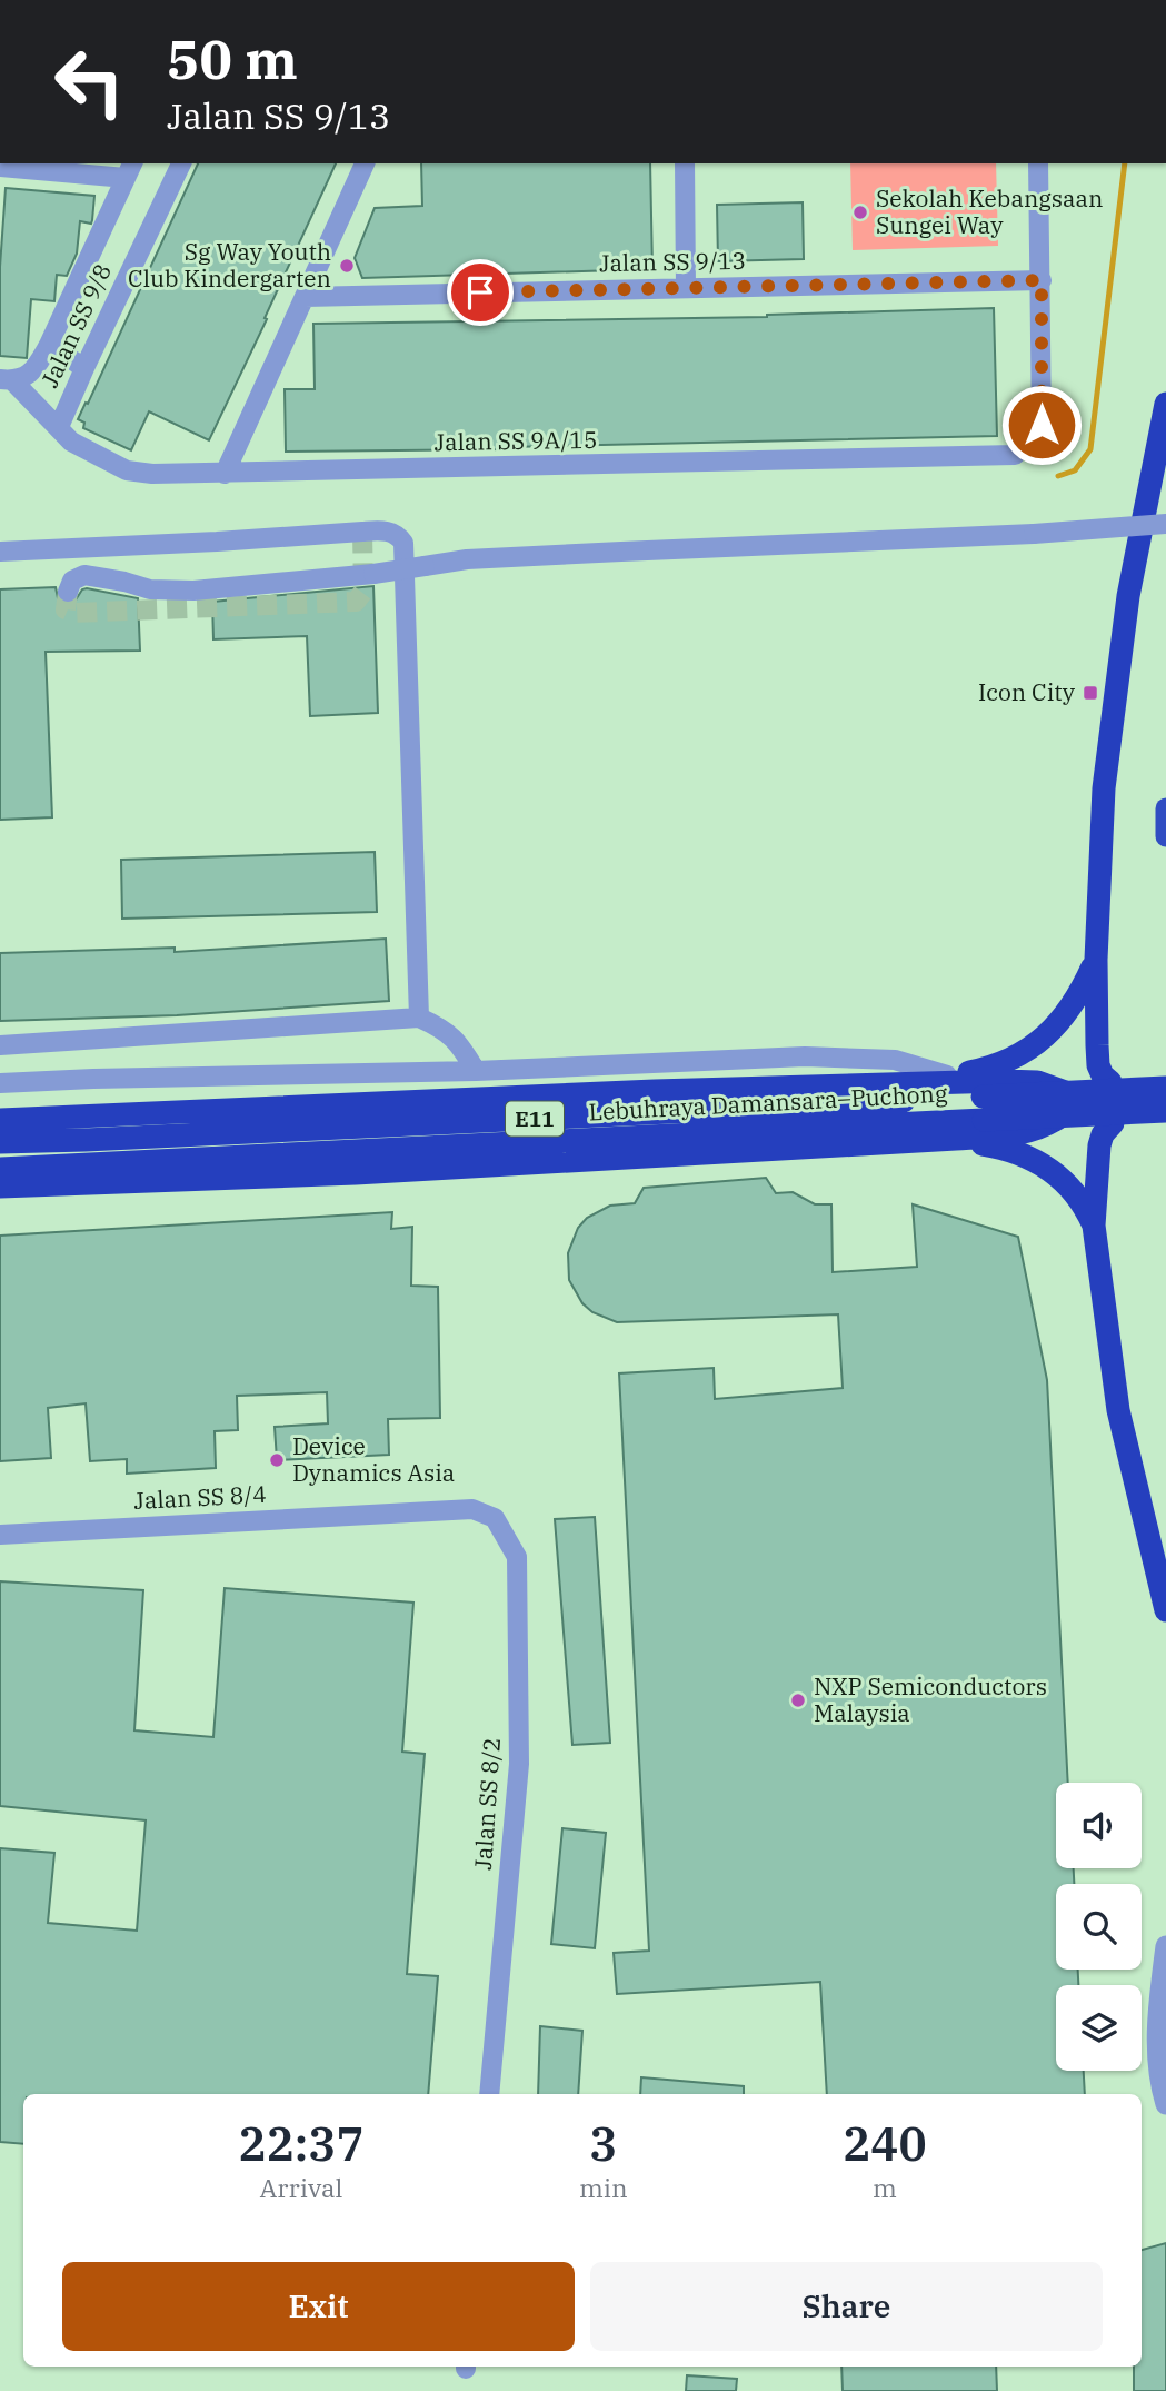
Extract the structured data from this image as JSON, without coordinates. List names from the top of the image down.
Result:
{
  "streets": {
    "highway": ["Lebuhraya Damansara–Puchong", "E11"],
    "street": [
      "Jalan SS 9/13",
      "Jalan SS 9/8",
      "Jalan SS 9A/15",
      "Jalan SS 8/4",
      "Jalan SS 8/2"
    ]
  },
  "crossings": [
    ["Jalan SS 9/13", "Jalan SS 9A/15"],
    ["Jalan SS 9/8", "Jalan SS 9A/15"],
    ["Jalan SS 8/4", "Jalan SS 8/2"]
  ],
  "places": {
    "other": [
      "Sekolah Kebangsaan Sungei Way",
      "Sg Way Youth Club Kindergarten",
      "Device Dynamics Asia",
      "NXP Semiconductors Malaysia"
    ],
    "transit": ["Icon City"]
  },
  "page": {
    "turn": ["50 m", "Jalan SS 9/13"],
    "eta": [
      "22:37",
      "Arrival",
      "3",
      "min",
      "240",
      "m"
    ],
    "buttons": ["Exit", "Share"]
  }
}
